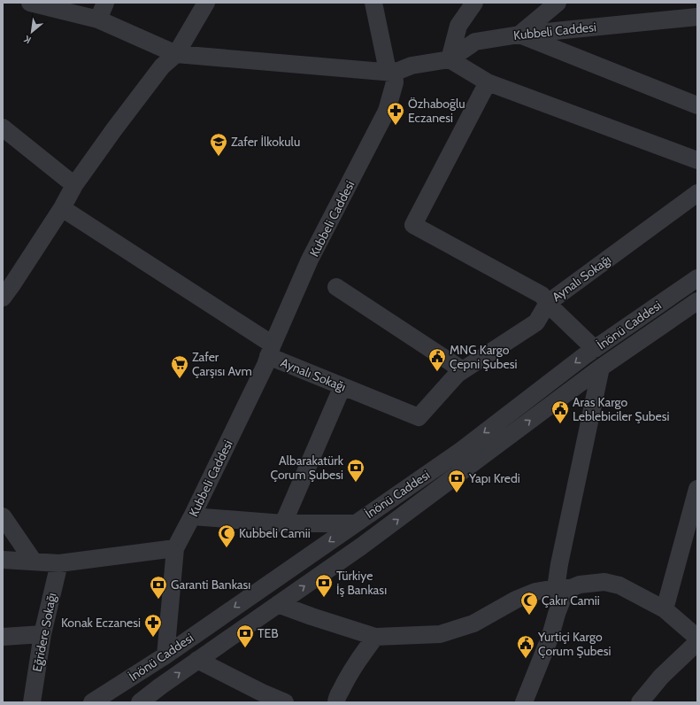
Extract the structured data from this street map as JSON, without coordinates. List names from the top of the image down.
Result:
{
  "streets": {
    "street": [
      "Kubbeli Caddesi",
      "Aynalı Sokağı",
      "İnönü Caddesi",
      "Eğridere Sokağı"
    ]
  },
  "crossings": [
    ["Kubbeli Caddesi", "Aynalı Sokağı"],
    ["Kubbeli Caddesi", "İnönü Caddesi"]
  ],
  "places": {
    "pharmacy": ["Özhaboğlu Eczanesi", "Konak Eczanesi"],
    "school or university": ["Zafer İlkokulu"],
    "public building": ["MNG Kargo Çepni Şubesi", "Aras Kargo Leblebiciler Şubesi", "Yurtiçi Kargo Çorum Şubesi"],
    "supermarket": ["Zafer Çarşısı Avm"],
    "bank": [
      "Albarakatürk Çorum Şubesi",
      "Yapı Kredi",
      "Türkiye İş Bankası",
      "Garanti Bankası",
      "TEB"
    ],
    "mosque": ["Kubbeli Camii", "Çakır Camii"]
  },
  "north": "bottom left"
}
